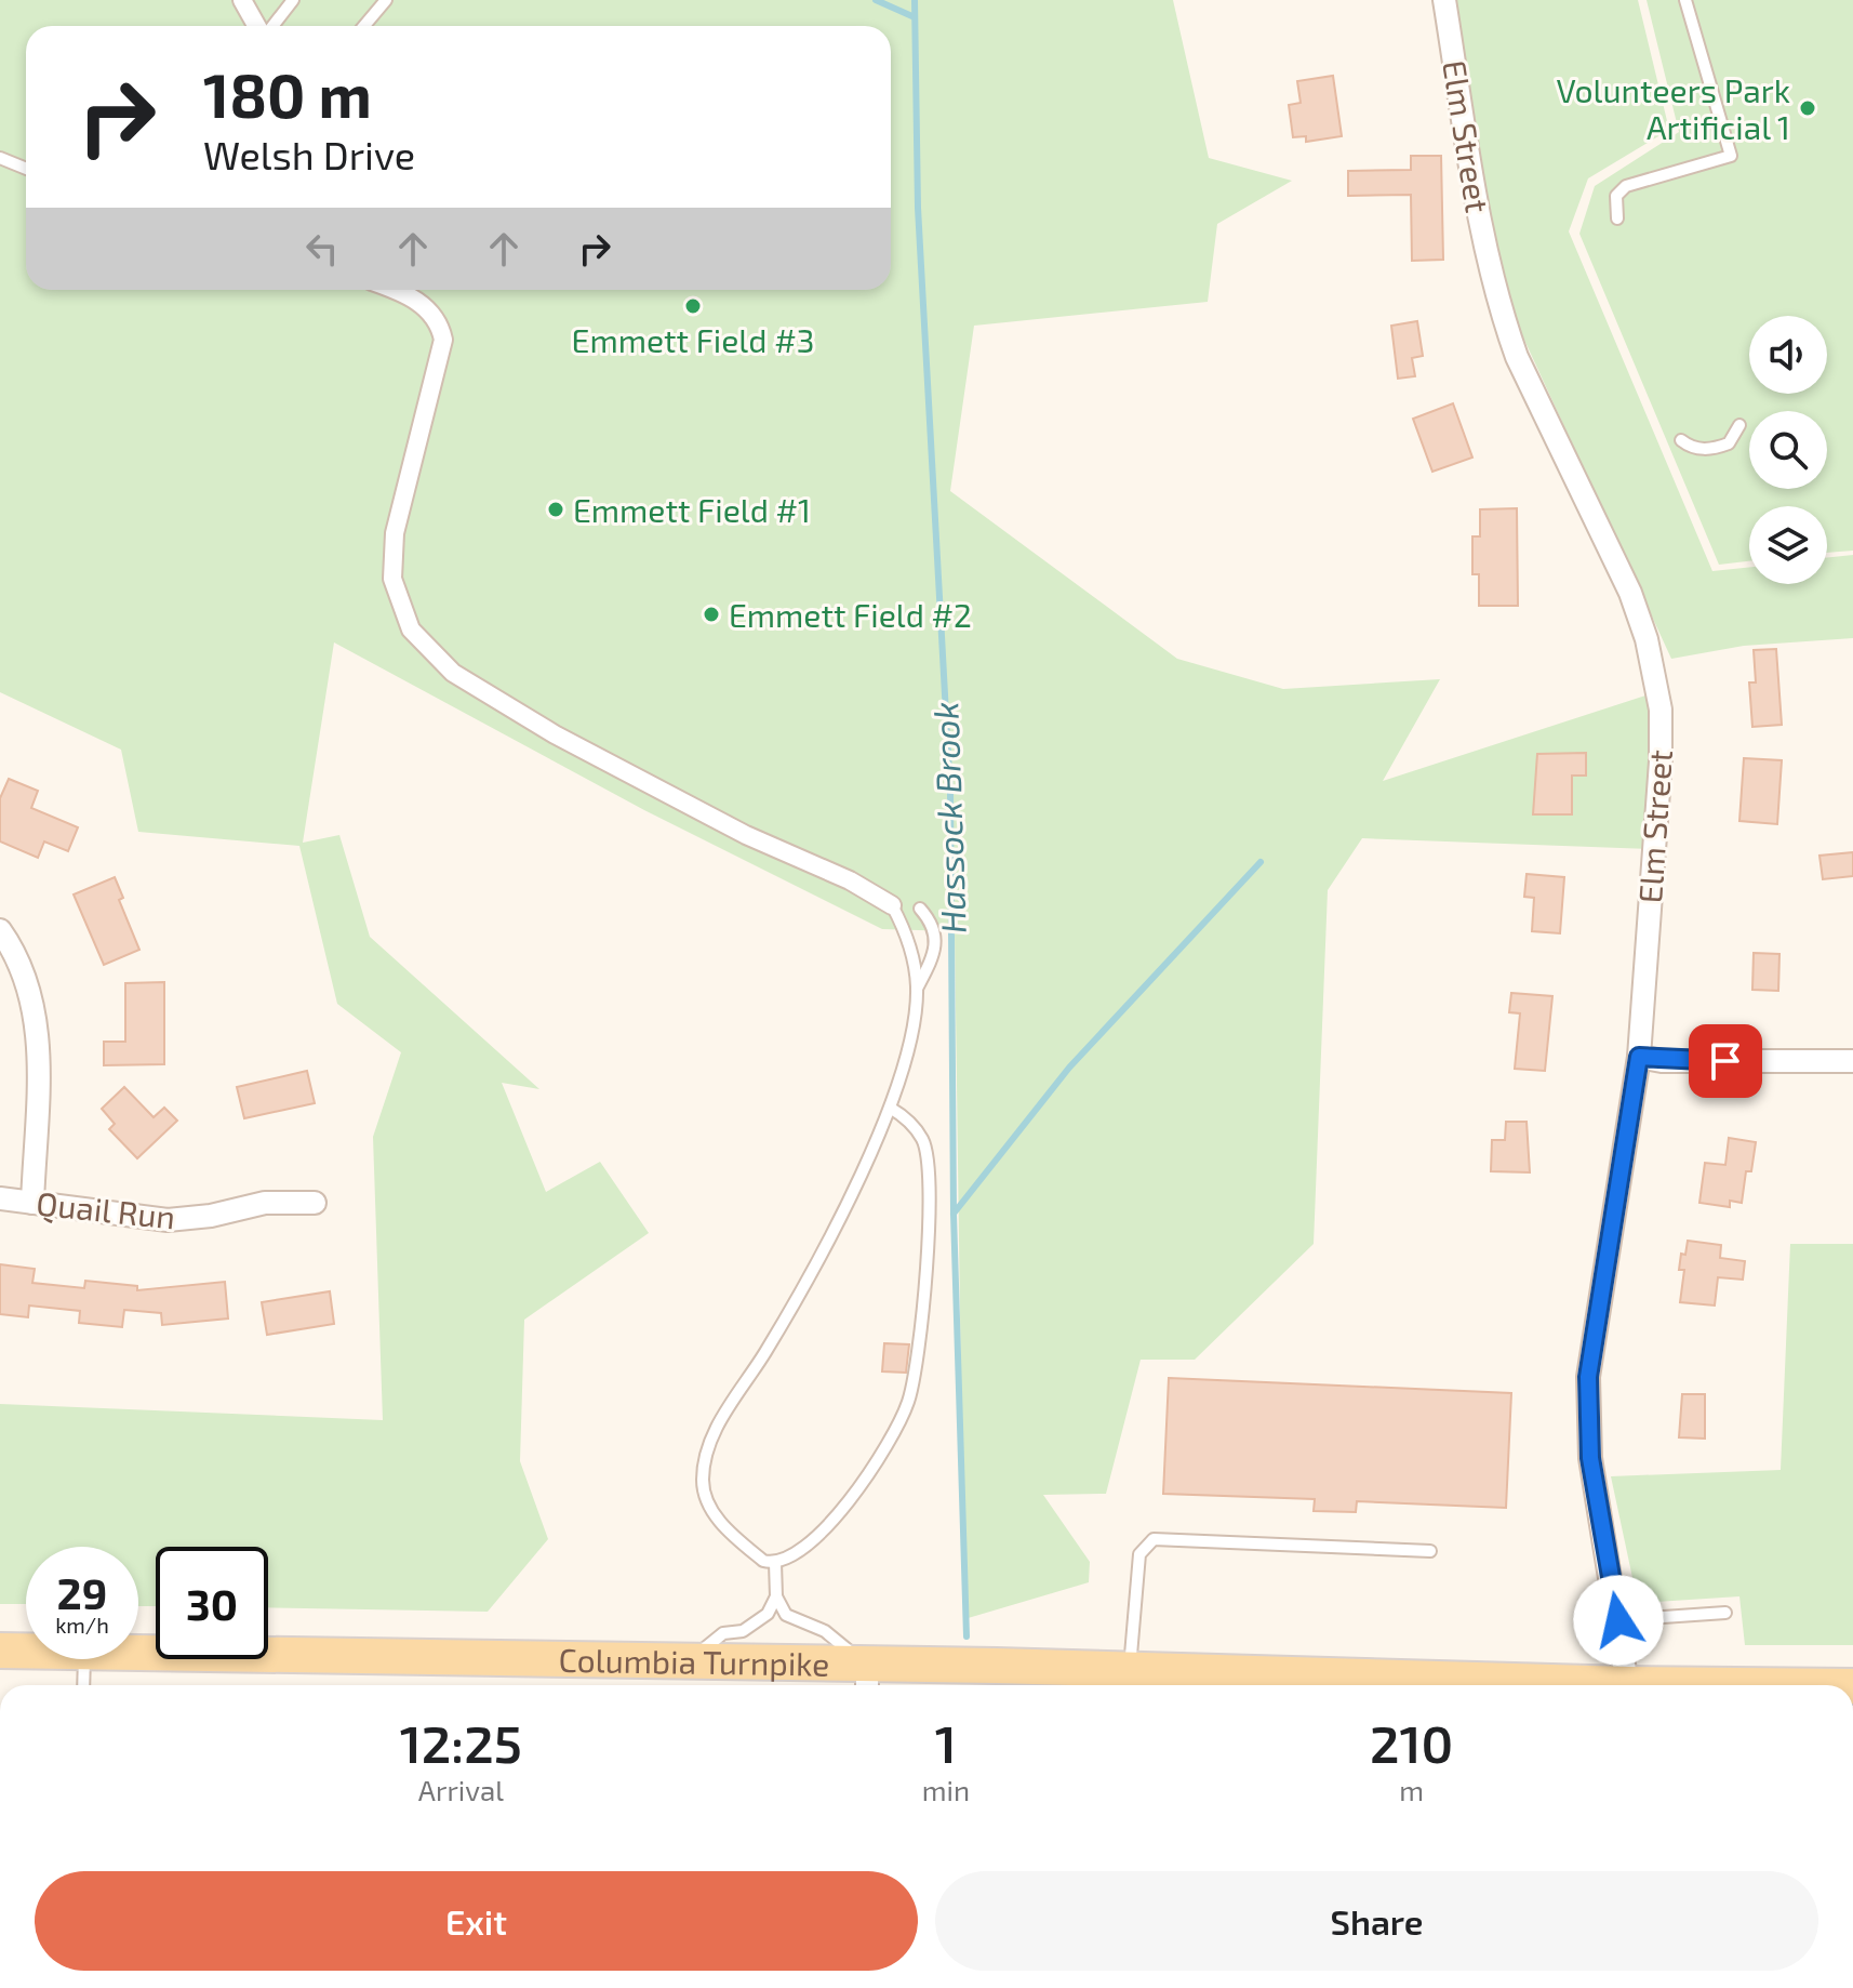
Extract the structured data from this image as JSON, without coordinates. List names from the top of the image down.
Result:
{
  "streets": {
    "main road": ["Columbia Turnpike"],
    "street": ["Elm Street", "Quail Run"]
  },
  "crossings": [
    ["Elm Street", "Columbia Turnpike"]
  ],
  "water": ["Hassock Brook"],
  "places": [
    "Volunteers Park Artificial 1",
    "Emmett Field #3",
    "Emmett Field #1",
    "Emmett Field #2"
  ],
  "page": {
    "turn": ["180 m", "Welsh Drive"],
    "speed": "29 km/h",
    "limit": "30",
    "eta": [
      "12:25",
      "Arrival",
      "1",
      "min",
      "210",
      "m"
    ],
    "buttons": ["Exit", "Share"]
  }
}
